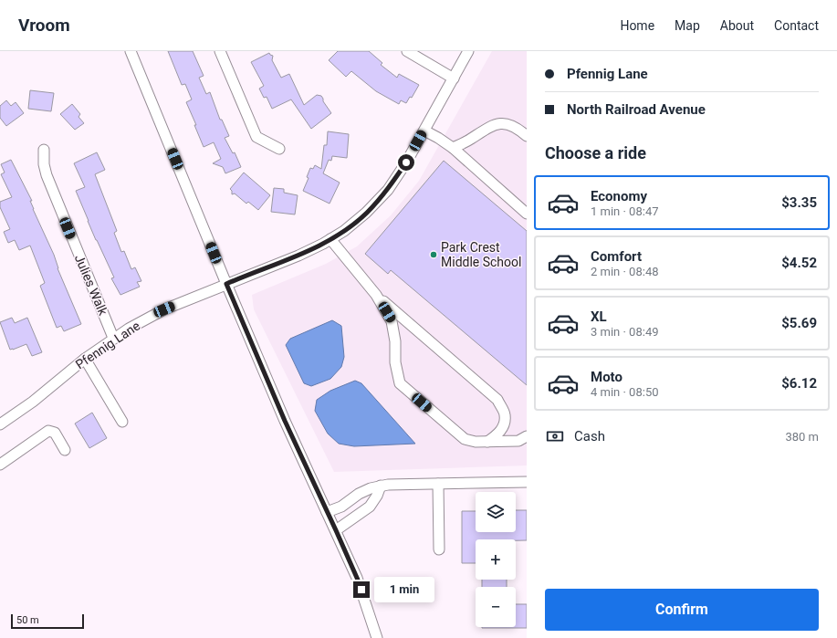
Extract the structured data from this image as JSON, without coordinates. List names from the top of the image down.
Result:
{
  "streets": {
    "street": ["Julies Walk", "Pfennig Lane"]
  },
  "crossings": [
    ["Julies Walk", "Pfennig Lane"]
  ],
  "places": ["Park Crest Middle School"],
  "scale_bar": "50 m",
  "page": {
    "header": "Vroom",
    "nav": [
      "Home",
      "Map",
      "About",
      "Contact"
    ],
    "banner": ["Pfennig Lane", "North Railroad Avenue"],
    "heading": "Choose a ride",
    "list": [
      {
        "name": "Economy",
        "note": "1 min · 08:47",
        "value": "$3.35"
      },
      {
        "name": "Comfort",
        "note": "2 min · 08:48",
        "value": "$4.52"
      },
      {
        "name": "XL",
        "note": "3 min · 08:49",
        "value": "$5.69"
      },
      {
        "name": "Moto",
        "note": "4 min · 08:50",
        "value": "$6.12"
      }
    ],
    "pay": ["Cash", "380 m"],
    "map_buttons": ["+", "−"],
    "bubble": "1 min",
    "buttons": "Confirm",
    "scale": "50 m"
  }
}
